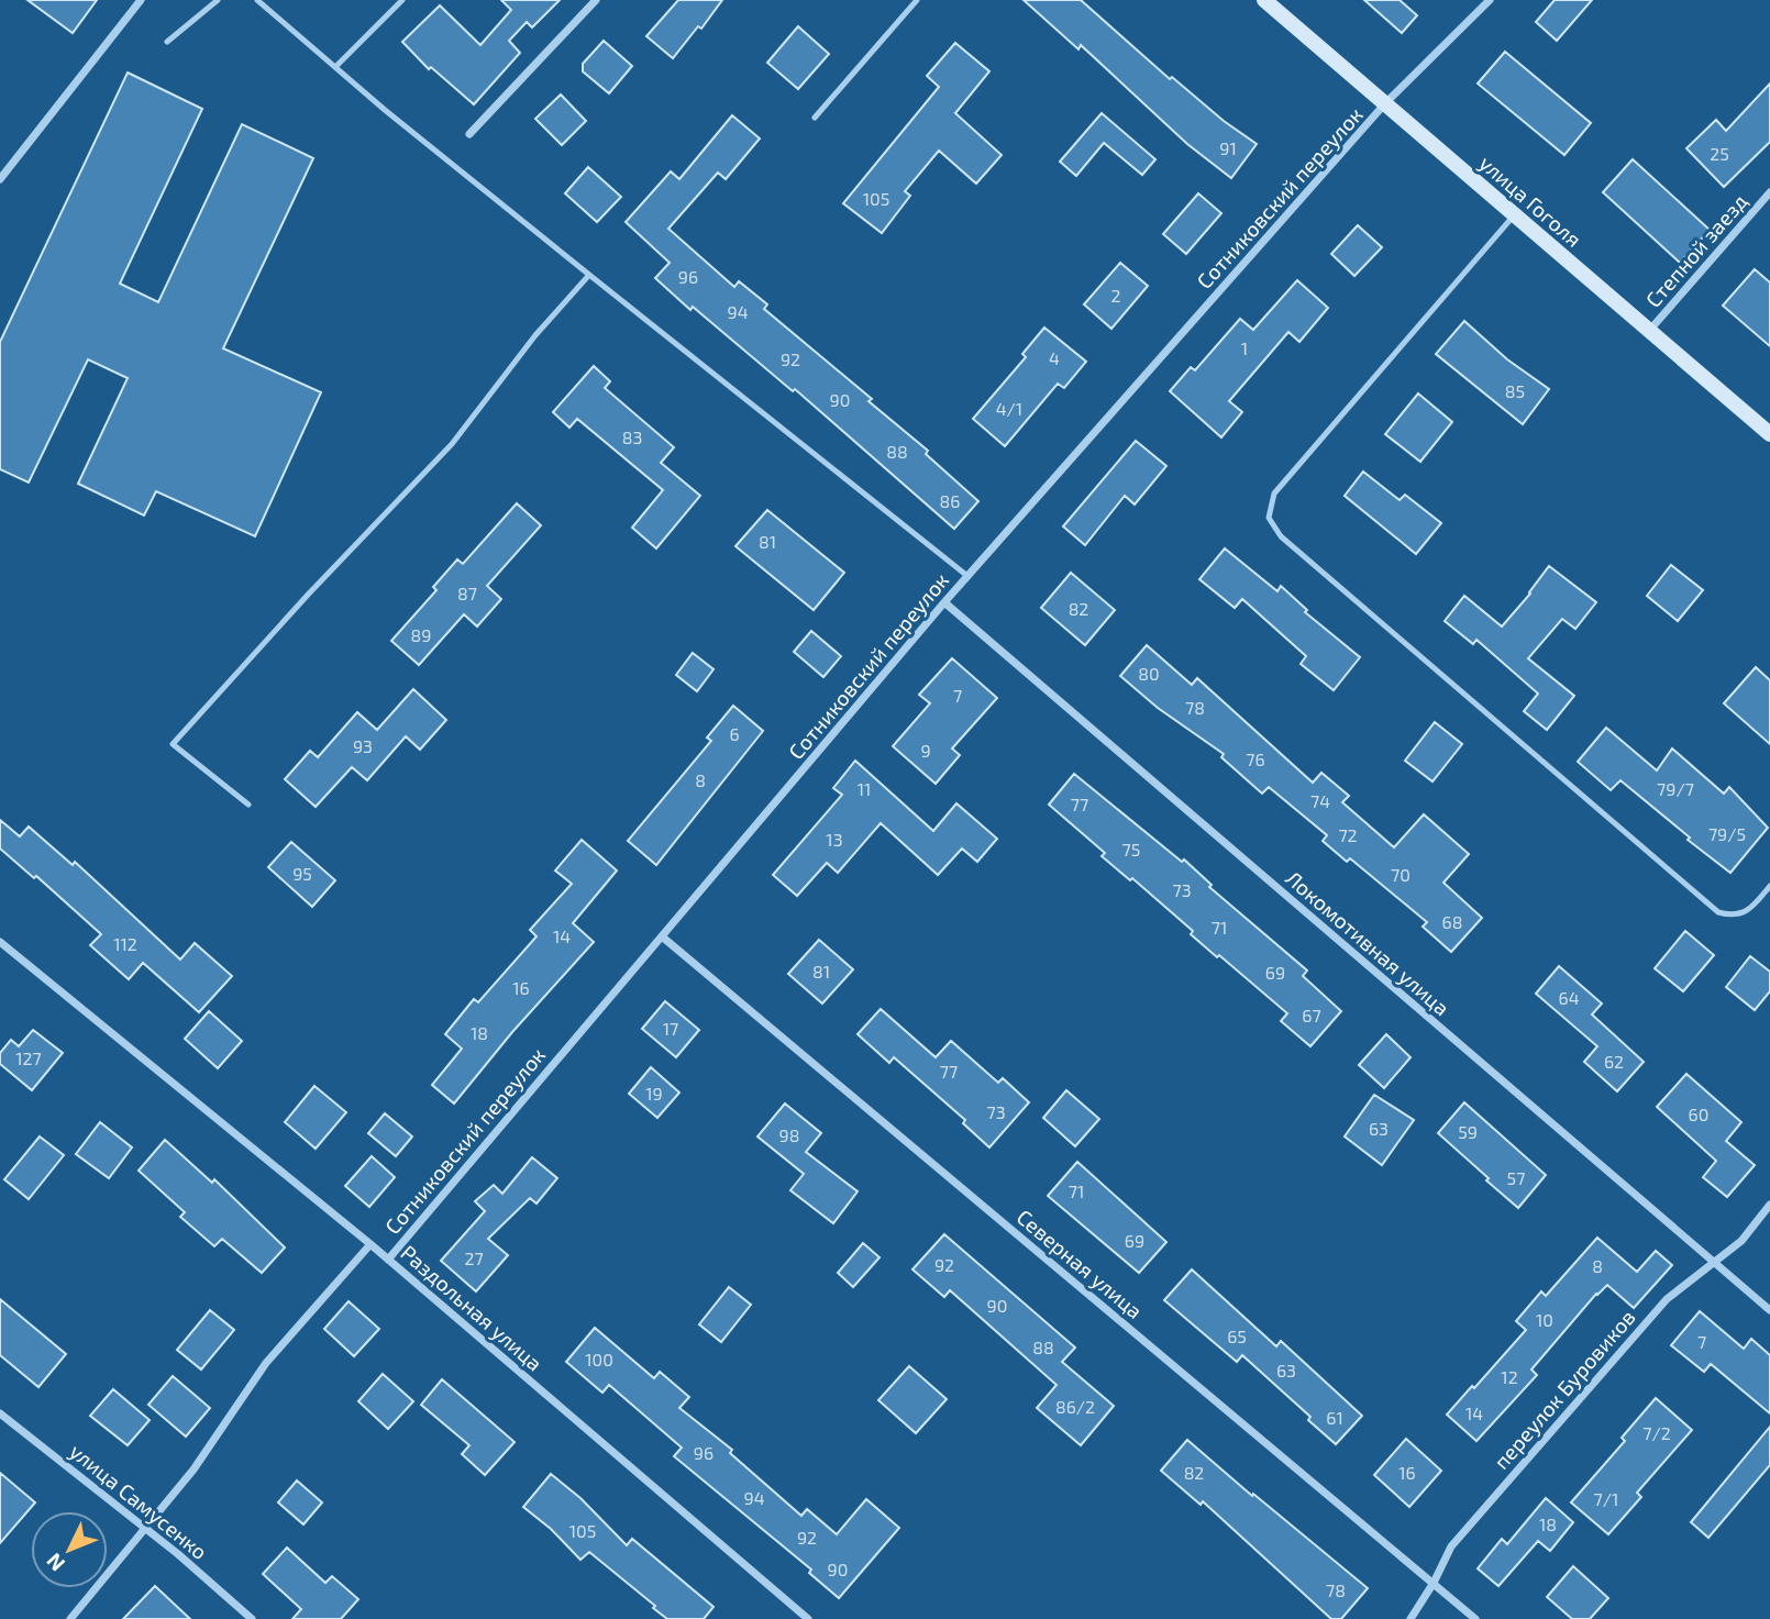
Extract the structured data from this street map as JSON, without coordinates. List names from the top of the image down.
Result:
{
  "streets": {
    "main road": ["улица Гоголя"],
    "street": [
      "Сотниковский переулок",
      "Степной заезд",
      "Локомотивная улица",
      "Северная улица",
      "Раздольная улица",
      "переулок Буровиков",
      "улица Самусенко"
    ]
  },
  "crossings": [
    ["Сотниковский переулок", "улица Гоголя"],
    ["Сотниковский переулок", "Локомотивная улица"],
    ["Сотниковский переулок", "Северная улица"],
    ["Сотниковский переулок", "Раздольная улица"],
    ["Сотниковский переулок", "улица Самусенко"],
    ["улица Гоголя", "Степной заезд"],
    ["Локомотивная улица", "переулок Буровиков"],
    ["Северная улица", "переулок Буровиков"]
  ],
  "house_numbers": [
    "91",
    "25",
    "105",
    "96",
    "2",
    "94",
    "1",
    "4",
    "92",
    "85",
    "90",
    "4/1",
    "83",
    "88",
    "86",
    "81",
    "87",
    "82",
    "89",
    "80",
    "7",
    "78",
    "6",
    "93",
    "9",
    "76",
    "8",
    "11",
    "79/7",
    "74",
    "77",
    "79/5",
    "72",
    "13",
    "75",
    "95",
    "70",
    "73",
    "68",
    "71",
    "14",
    "112",
    "81",
    "69",
    "16",
    "64",
    "67",
    "17",
    "18",
    "127",
    "62",
    "77",
    "19",
    "73",
    "60",
    "63",
    "59",
    "98",
    "57",
    "71",
    "69",
    "27",
    "92",
    "8",
    "90",
    "10",
    "65",
    "7",
    "88",
    "100",
    "63",
    "12",
    "86/2",
    "14",
    "61",
    "7/2",
    "96",
    "82",
    "16",
    "94",
    "7/1",
    "18",
    "105",
    "92",
    "90",
    "78"
  ],
  "north": "bottom left"
}
